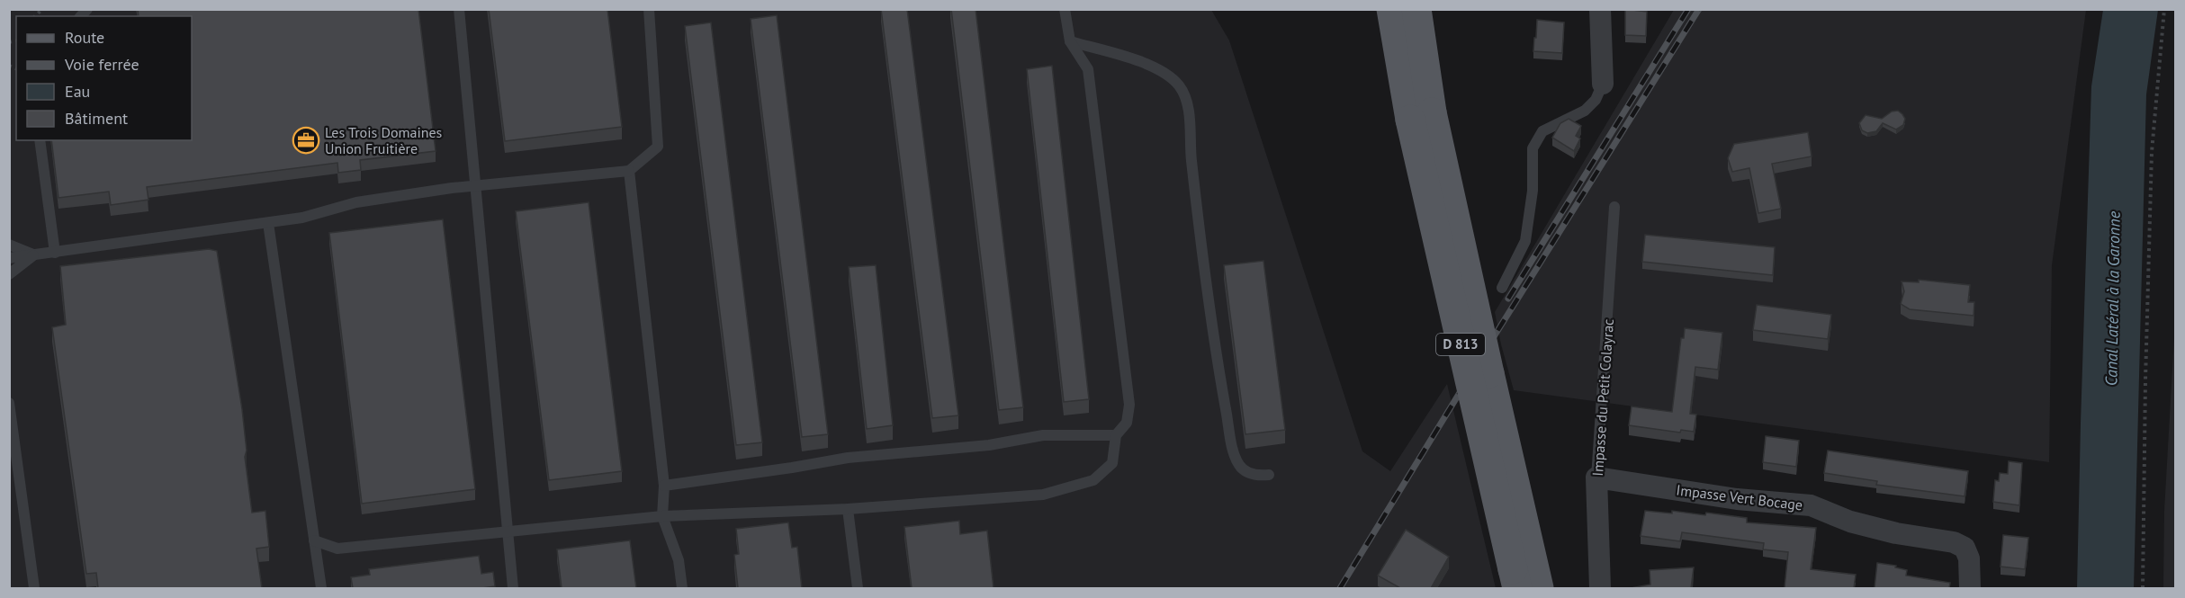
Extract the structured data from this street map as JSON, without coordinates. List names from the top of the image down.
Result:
{
  "streets": {
    "main road": ["D 813"],
    "street": ["Impasse du Petit Colayrac", "Impasse Vert Bocage"]
  },
  "crossings": [
    ["Impasse du Petit Colayrac", "Impasse Vert Bocage"]
  ],
  "water": ["Canal Latéral à la Garonne"],
  "places": {
    "office": ["Les Trois Domaines Union Fruitière"]
  },
  "legend": [
    "Route",
    "Voie ferrée",
    "Eau",
    "Bâtiment"
  ]
}
